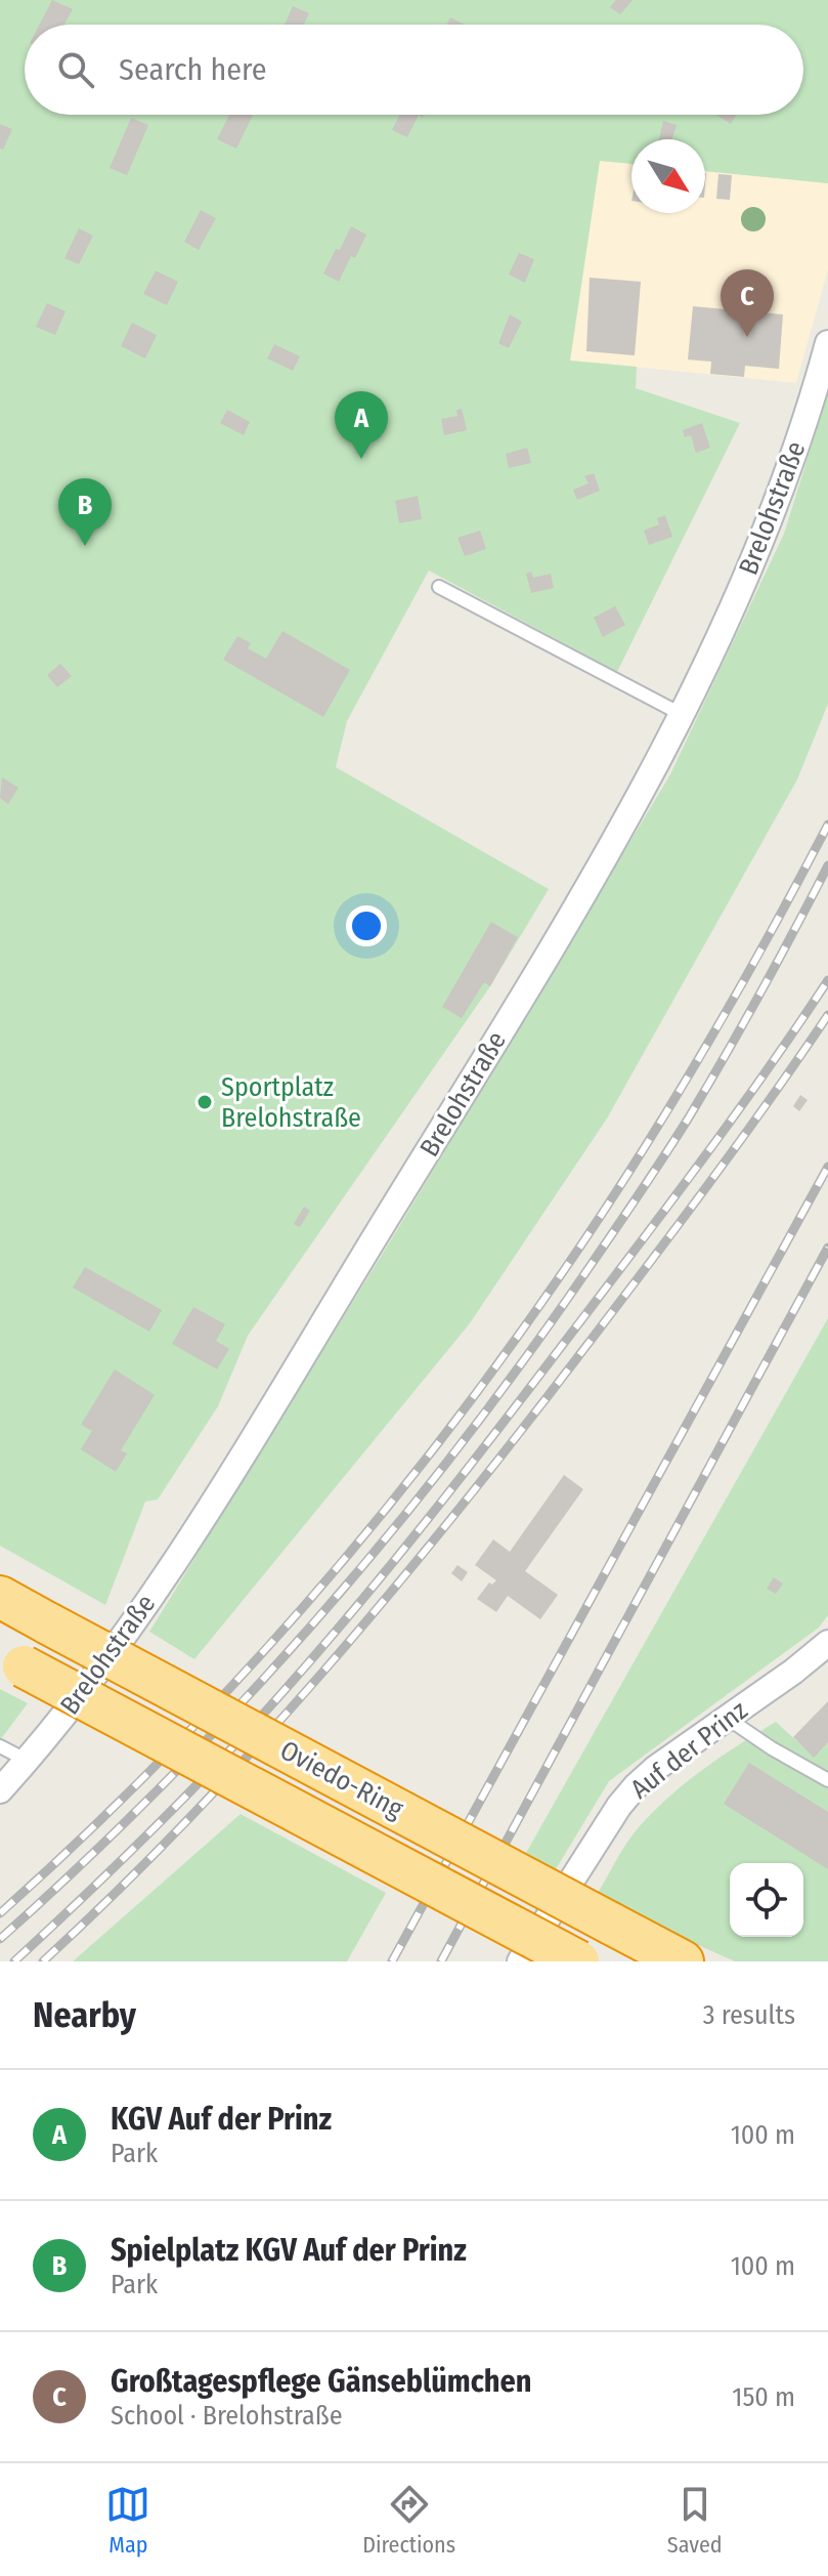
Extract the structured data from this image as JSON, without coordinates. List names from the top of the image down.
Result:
{
  "streets": {
    "highway": ["Oviedo-Ring"],
    "street": ["Brelohstraße", "Auf der Prinz"]
  },
  "places": ["Sportplatz Brelohstraße"],
  "north": "bottom right",
  "page": {
    "search": "Search here",
    "pins": ["C", "A", "B"],
    "heading": ["Nearby", "3 results"],
    "list": [
      {
        "mark": "A",
        "name": "KGV Auf der Prinz",
        "note": "Park",
        "value": "100 m"
      },
      {
        "mark": "B",
        "name": "Spielplatz KGV Auf der Prinz",
        "note": "Park",
        "value": "100 m"
      },
      {
        "mark": "C",
        "name": "Großtagespflege Gänseblümchen",
        "note": "School · Brelohstraße",
        "value": "150 m"
      }
    ],
    "nav": ["Map", "Directions", "Saved"]
  }
}
